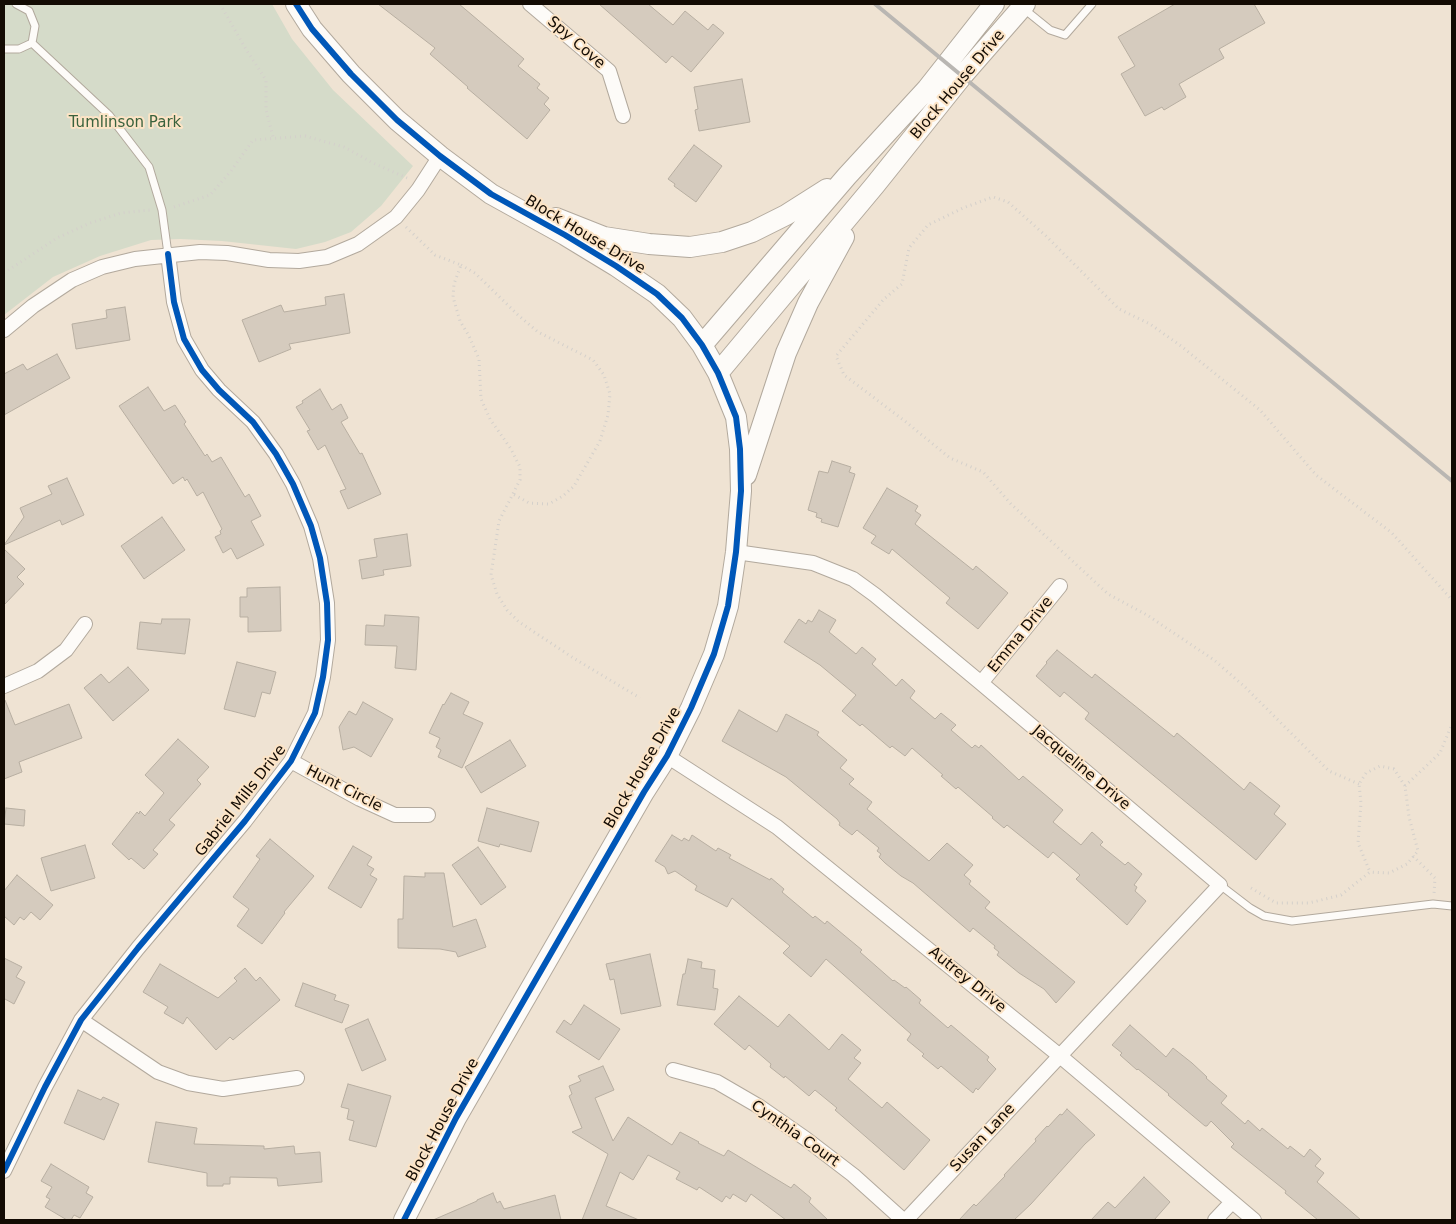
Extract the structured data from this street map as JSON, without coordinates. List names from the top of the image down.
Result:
{
  "streets": {
    "street": [
      "Spy Cove",
      "Block House Drive",
      "Emma Drive",
      "Jacqueline Drive",
      "Hunt Circle",
      "Gabriel Mills Drive",
      "Autrey Drive",
      "Cynthia Court",
      "Susan Lane"
    ]
  },
  "crossings": [
    ["Block House Drive", "Jacqueline Drive"],
    ["Block House Drive", "Autrey Drive"],
    ["Emma Drive", "Jacqueline Drive"],
    ["Hunt Circle", "Gabriel Mills Drive"],
    ["Autrey Drive", "Susan Lane"],
    ["Cynthia Court", "Susan Lane"]
  ],
  "parks": ["Tumlinson Park"]
}
